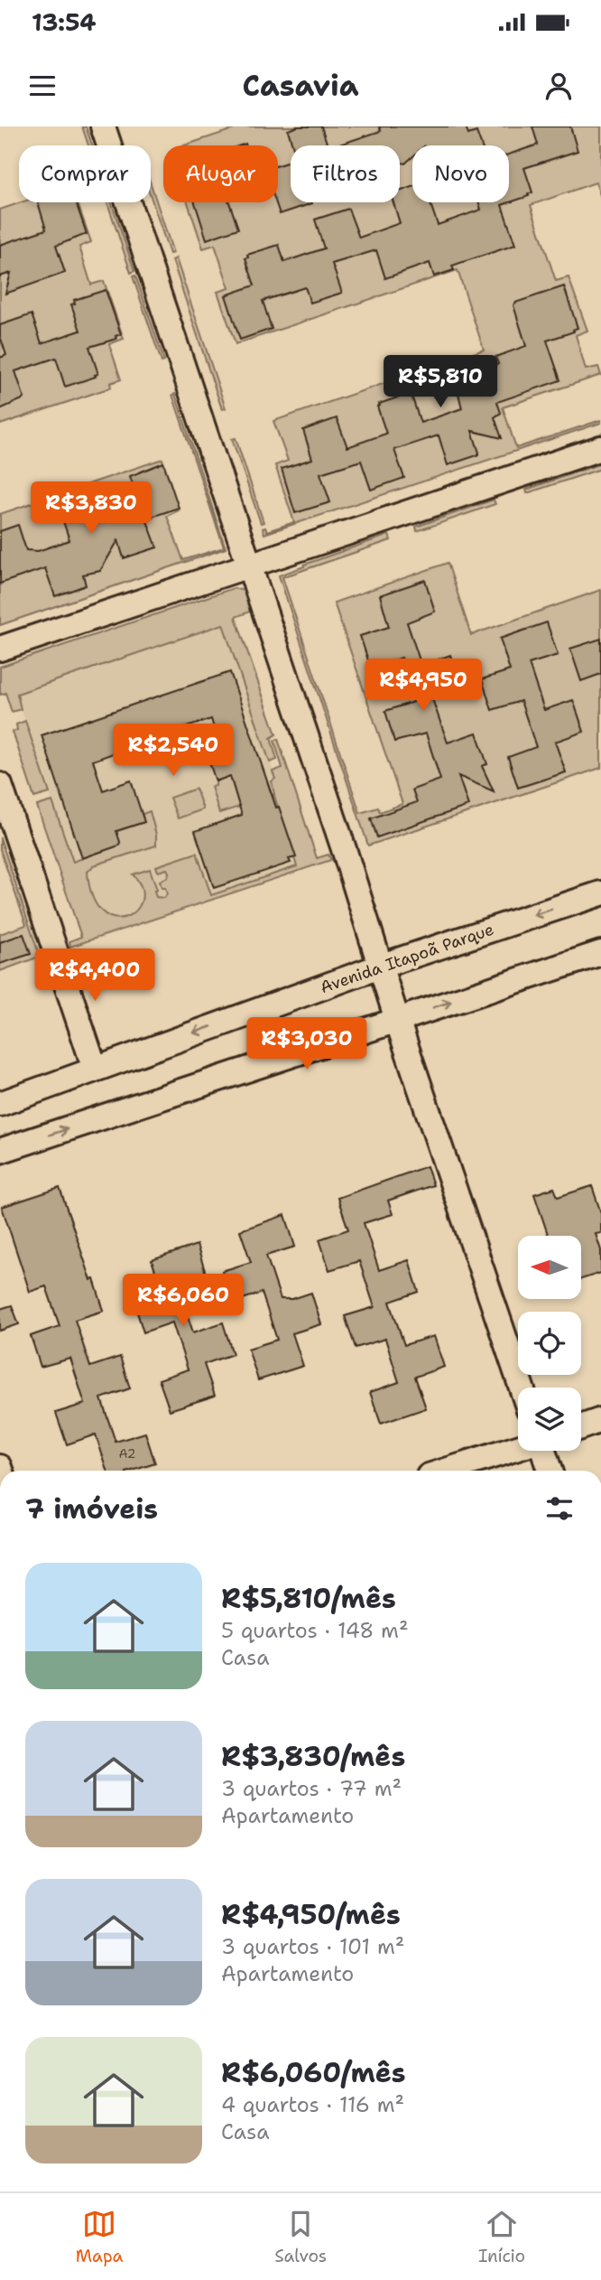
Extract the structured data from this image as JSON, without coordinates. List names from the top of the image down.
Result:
{
  "streets": {
    "street": ["Avenida Itapoã Parque"]
  },
  "house_numbers": ["A2"],
  "north": "left",
  "page": {
    "status": "13:54",
    "header": "Casavia",
    "chip": [
      "Comprar",
      "Alugar",
      "Filtros",
      "Novo"
    ],
    "price": [
      "R$5,810",
      "R$3,830",
      "R$4,950",
      "R$2,540",
      "R$4,400",
      "R$3,030",
      "R$6,060"
    ],
    "heading": "7 imóveis",
    "list": [
      {
        "name": "R$5,810/mês",
        "note": "5 quartos · 148 m² · Casa"
      },
      {
        "name": "R$3,830/mês",
        "note": "3 quartos · 77 m² · Apartamento"
      },
      {
        "name": "R$4,950/mês",
        "note": "3 quartos · 101 m² · Apartamento"
      },
      {
        "name": "R$6,060/mês",
        "note": "4 quartos · 116 m² · Casa"
      }
    ],
    "tabs": ["Mapa", "Salvos", "Início"]
  }
}
